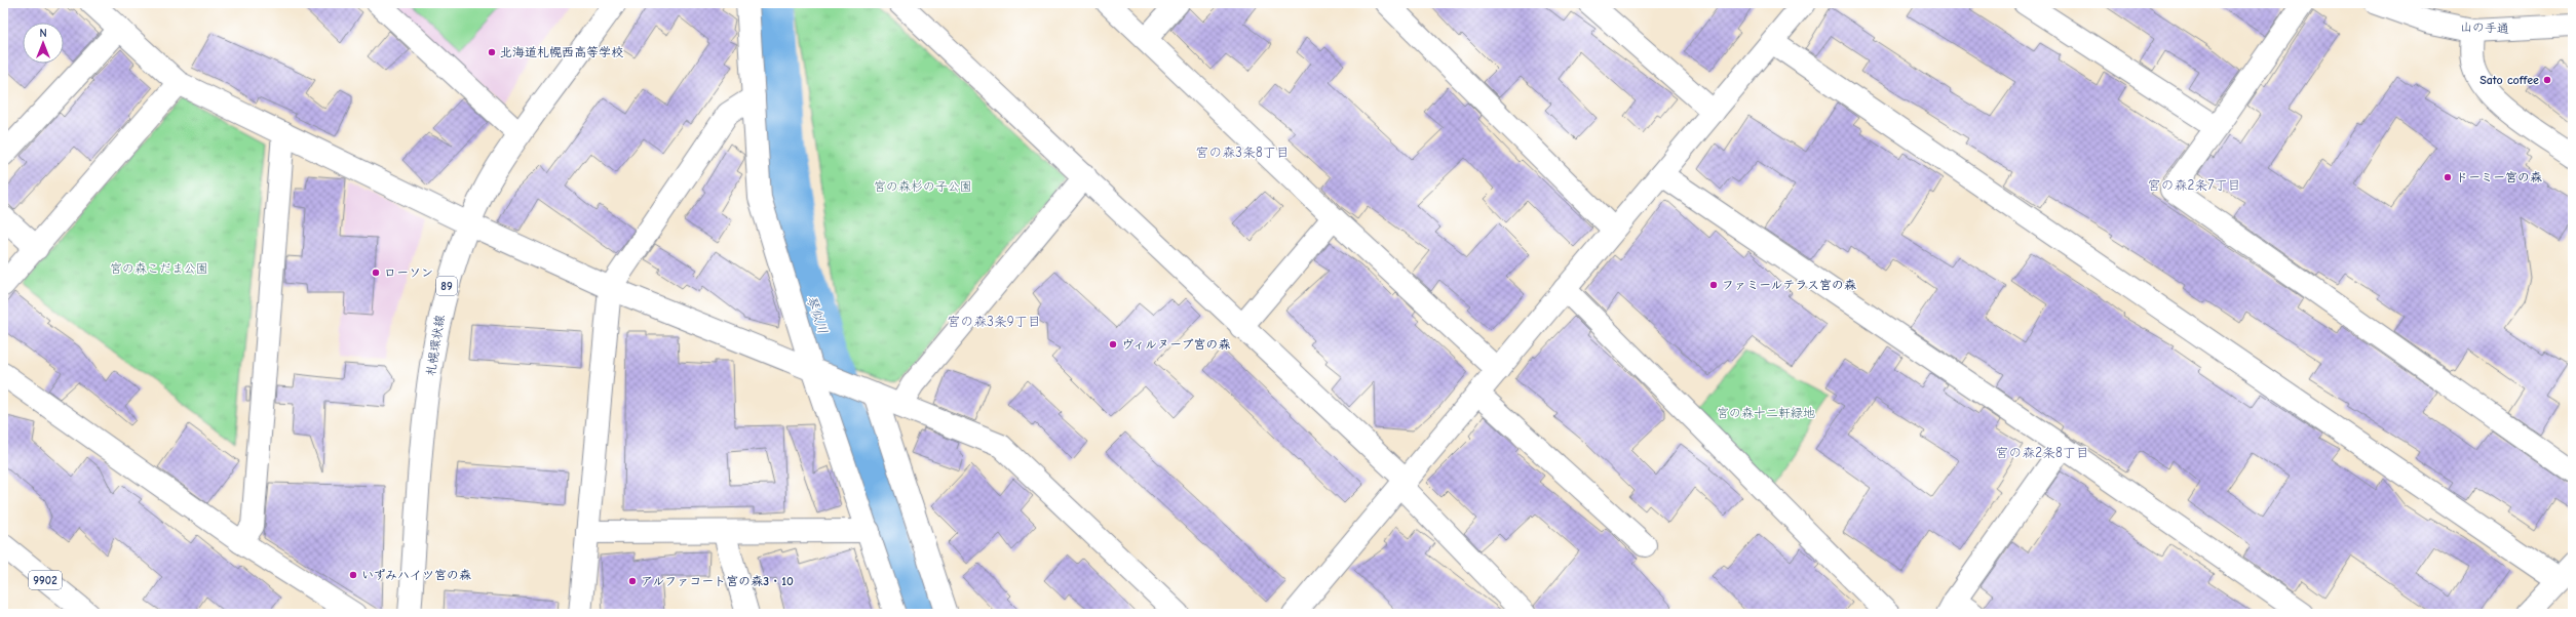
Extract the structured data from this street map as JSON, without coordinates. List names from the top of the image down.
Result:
{
  "streets": {
    "street": [
      "山の手通",
      "89",
      "札幌環状線",
      "9902"
    ]
  },
  "districts": [
    "宮の森3条8丁目",
    "宮の森2条7丁目",
    "宮の森3条9丁目",
    "宮の森2条8丁目"
  ],
  "water": ["琴似川"],
  "parks": ["宮の森杉の子公園", "宮の森こだま公園", "宮の森十二軒緑地"],
  "places": [
    "北海道札幌西高等学校",
    "Sato coffee",
    "ドーミー宮の森",
    "ローソン",
    "ファミールテラス宮の森",
    "ヴィルヌーブ宮の森",
    "いずみハイツ宮の森",
    "アルファコート宮の森3・10"
  ],
  "north": "top"
}
